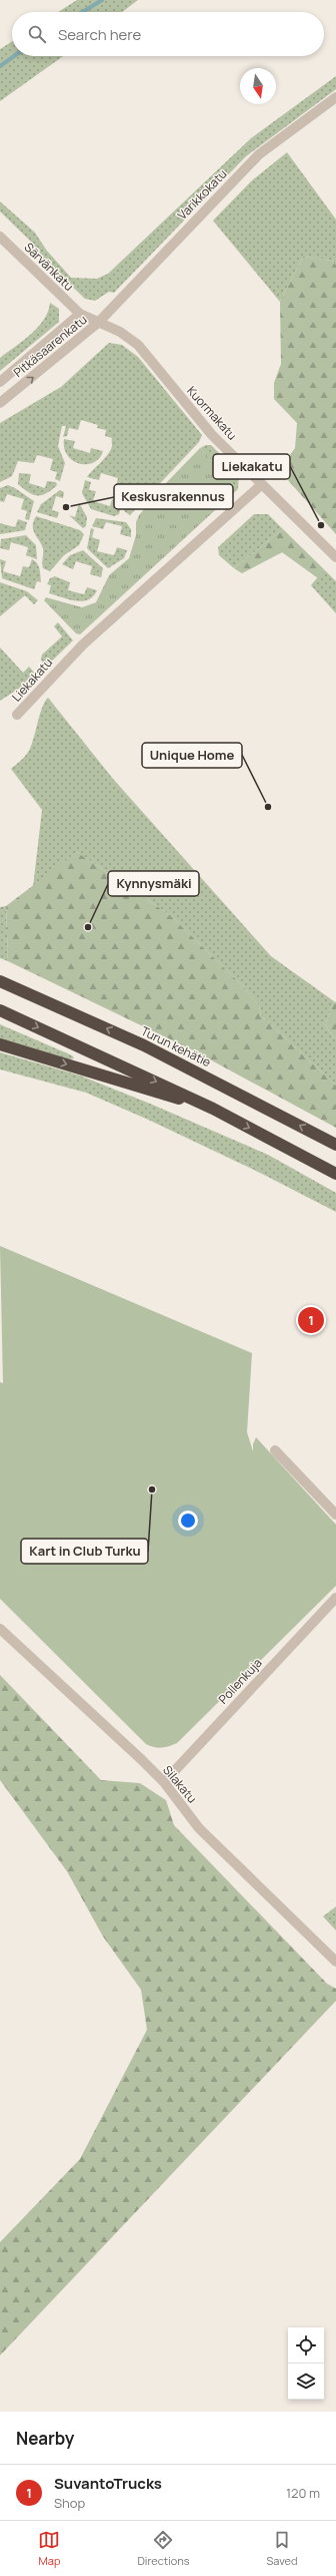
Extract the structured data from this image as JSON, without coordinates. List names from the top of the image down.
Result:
{
  "streets": {
    "highway": ["Turun kehätie"],
    "street": [
      "Varikkokatu",
      "Särvänkatu",
      "Pitkäsaarenkatu",
      "Kuormakatu",
      "Liekakatu",
      "Pollenkuja",
      "Silakatu"
    ]
  },
  "crossings": [
    ["Varikkokatu", "Pitkäsaarenkatu"],
    ["Varikkokatu", "Kuormakatu"],
    ["Särvänkatu", "Pitkäsaarenkatu"],
    ["Särvänkatu", "Kuormakatu"],
    ["Pitkäsaarenkatu", "Kuormakatu"],
    ["Kuormakatu", "Liekakatu"],
    ["Pollenkuja", "Silakatu"]
  ],
  "places": [
    "Keskusrakennus",
    "Liekakatu",
    "Unique Home",
    "Kynnysmäki",
    "Kart in Club Turku"
  ],
  "north": "bottom",
  "page": {
    "search": "Search here",
    "pins": "1",
    "heading": "Nearby",
    "list": [
      {
        "mark": "1",
        "name": "SuvantoTrucks",
        "note": "Shop",
        "value": "120 m"
      }
    ],
    "nav": ["Map", "Directions", "Saved"]
  }
}
